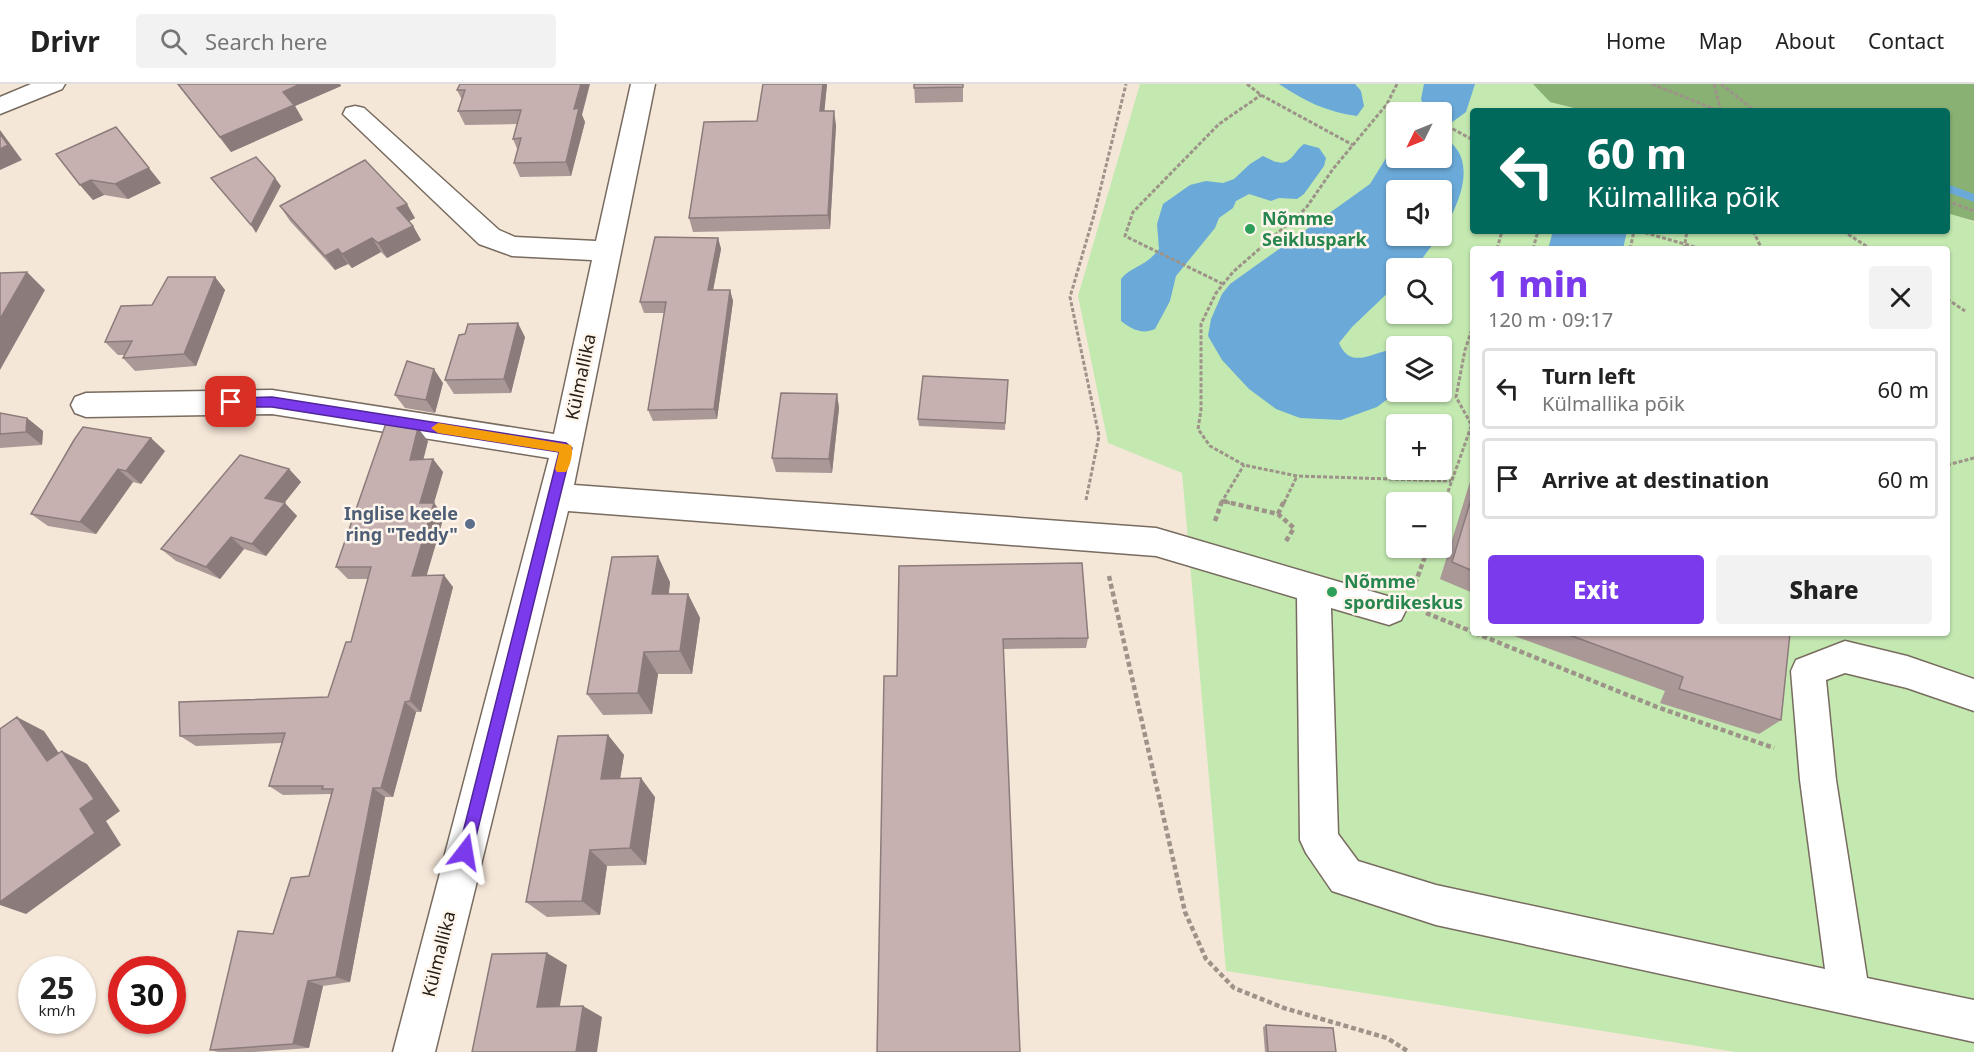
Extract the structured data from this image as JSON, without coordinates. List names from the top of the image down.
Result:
{
  "streets": {
    "street": ["Külmallika"]
  },
  "places": ["Nõmme Seikluspark", "Inglise keele ring \"Teddy\"", "Nõmme spordikeskus"],
  "north": "bottom left",
  "page": {
    "header": "Drivr",
    "search": "Search here",
    "nav": [
      "Home",
      "Map",
      "About",
      "Contact"
    ],
    "map_buttons": ["+", "−"],
    "turn": ["60 m", "Külmallika põik"],
    "heading": ["1 min", "120 m · 09:17"],
    "list": [
      {
        "name": "Turn left",
        "note": "Külmallika põik",
        "value": "60 m"
      },
      {
        "name": "Arrive at destination",
        "value": "60 m"
      }
    ],
    "buttons": ["Exit", "Share"],
    "speed": "25 km/h",
    "limit": "30"
  }
}
